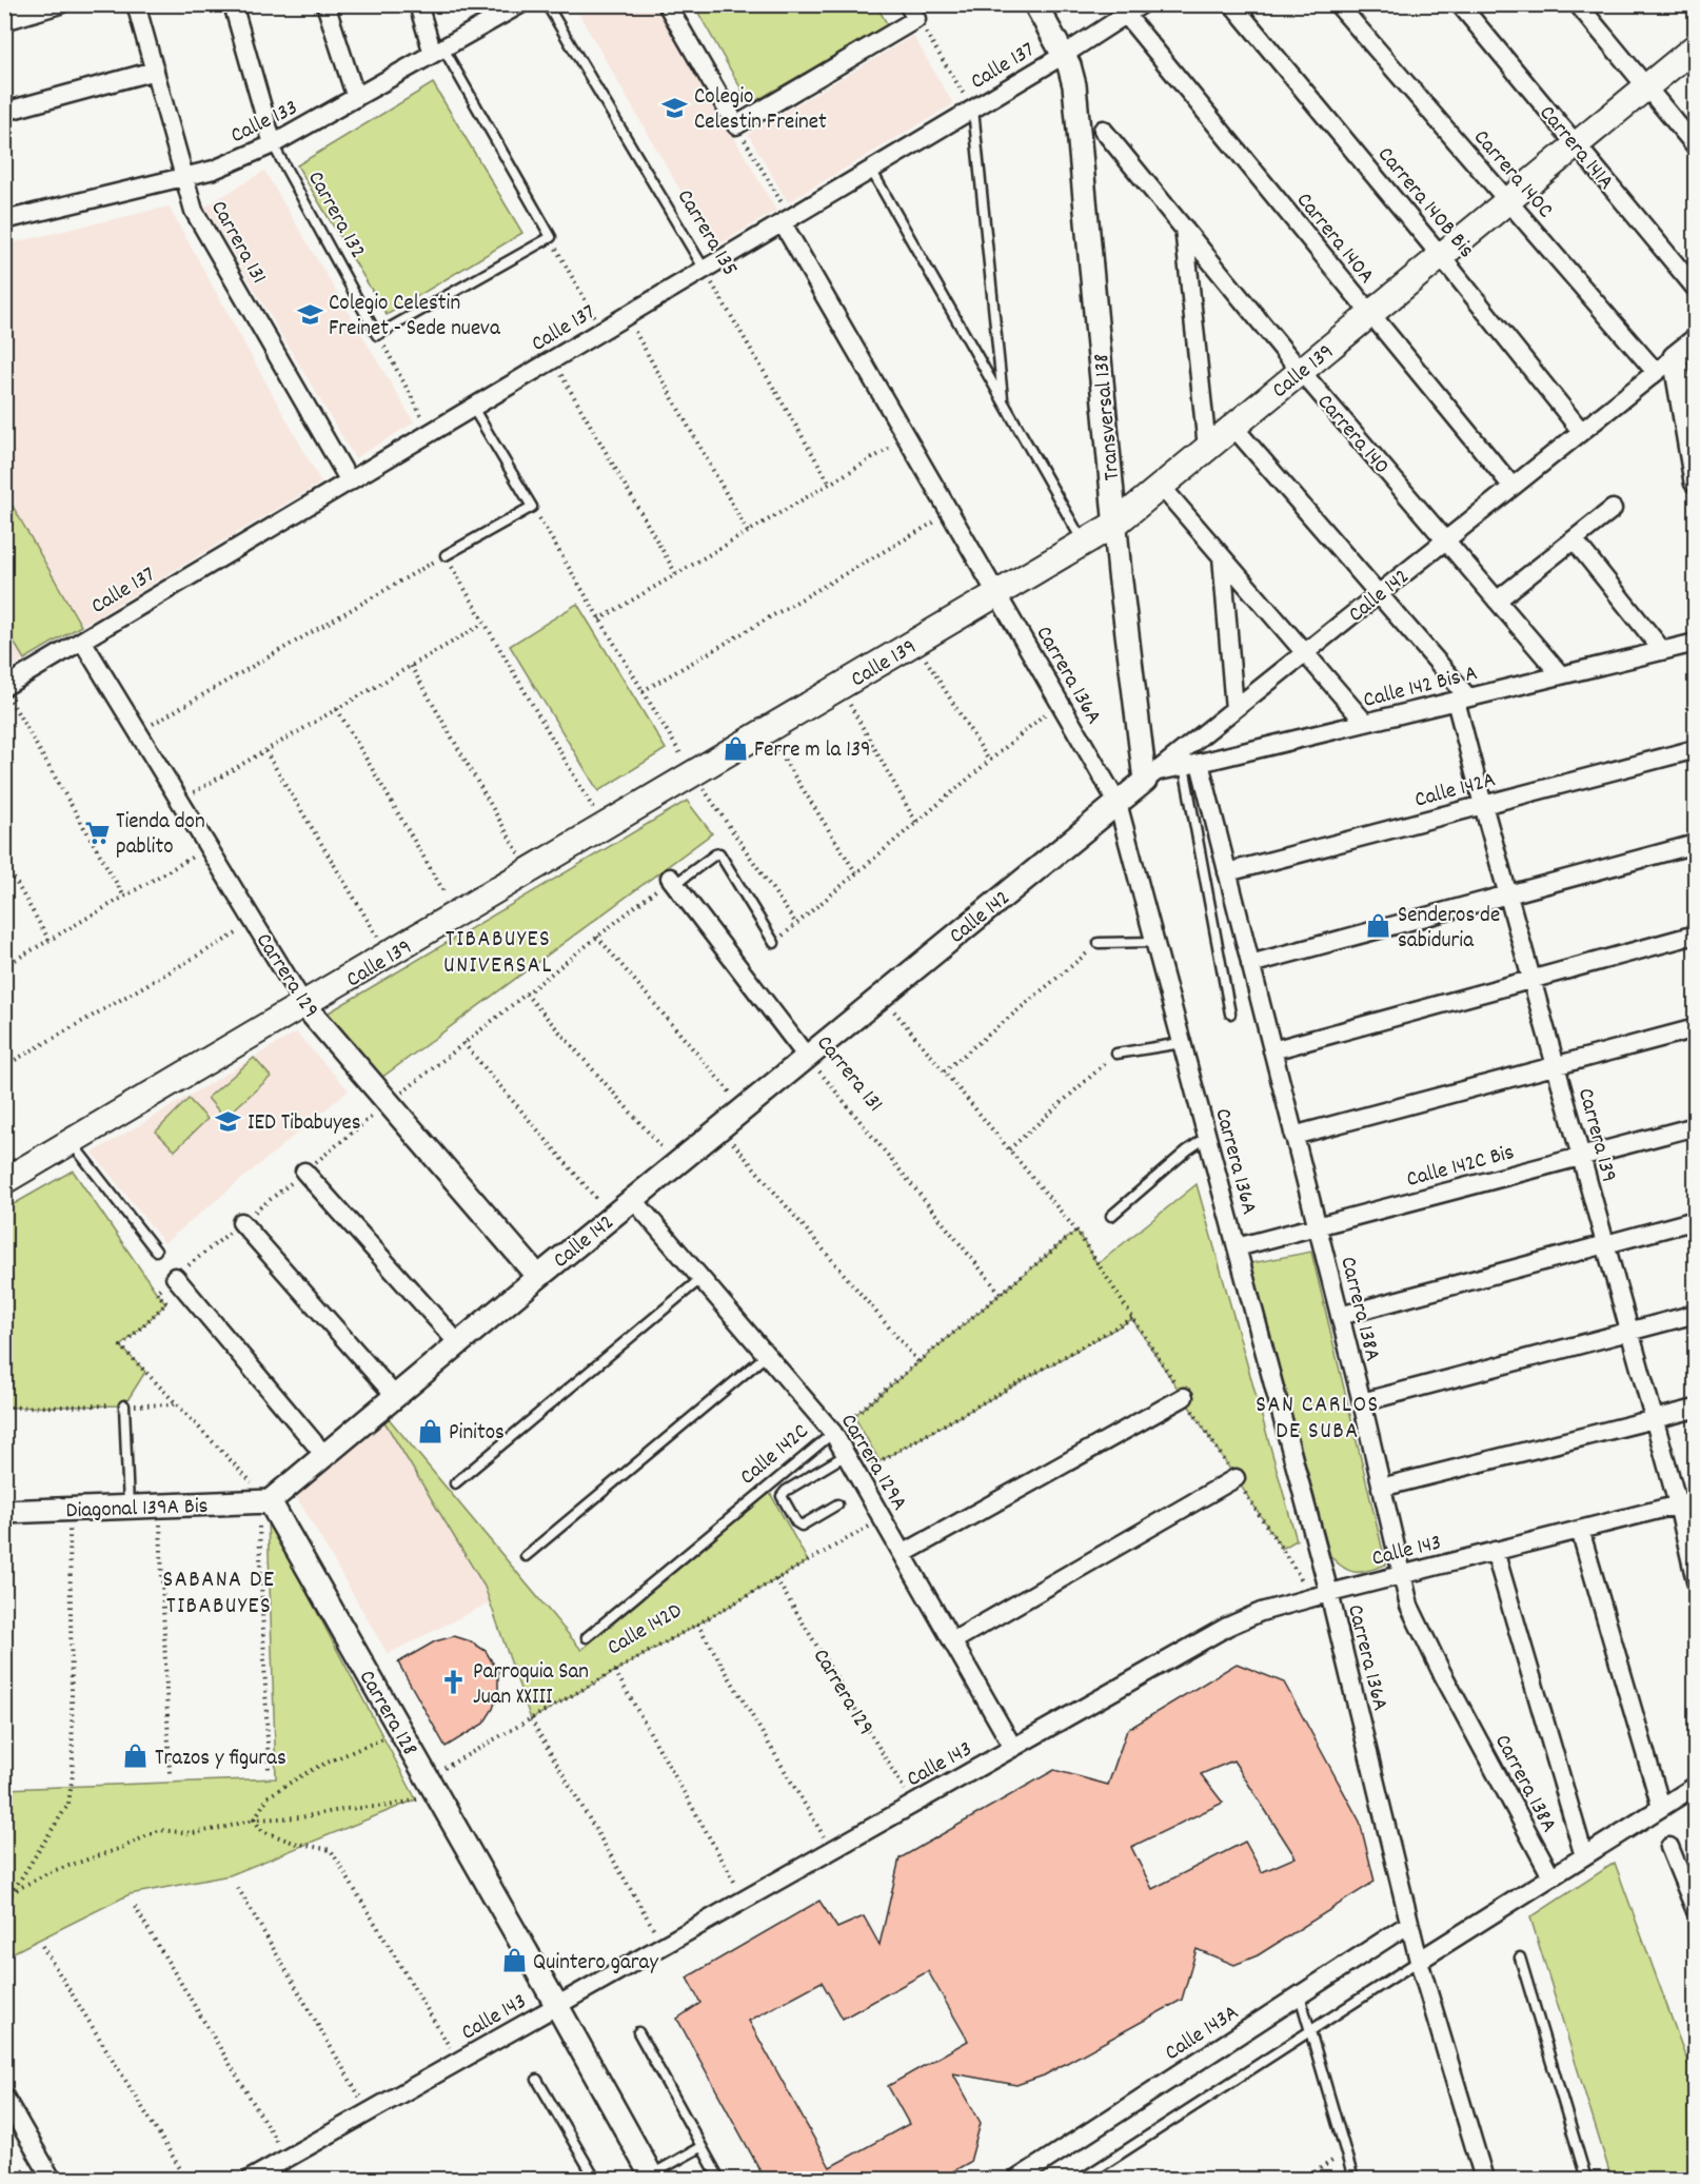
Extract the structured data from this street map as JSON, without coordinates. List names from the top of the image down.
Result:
{
  "streets": {
    "main road": ["Calle 139"],
    "street": [
      "Calle 137",
      "Calle 133",
      "Carrera 141A",
      "Carrera 140C",
      "Carrera 140B Bis",
      "Carrera 132",
      "Carrera 140A",
      "Carrera 131",
      "Transversal 138",
      "Carrera 140",
      "Calle 142",
      "Carrera 136A",
      "Calle 142 Bis A",
      "Calle 142A",
      "Carrera 129",
      "Carrera 139",
      "Calle 142C Bis",
      "Carrera 138A",
      "Carrera 129A",
      "Diagonal 139A Bis",
      "Calle 143",
      "Carrera 128",
      "Calle 143A"
    ],
    "lane": ["Carrera 135", "Calle 142C"],
    "path": ["Calle 142D"]
  },
  "crossings": [
    ["Calle 137", "Carrera 135"],
    ["Calle 137", "Carrera 140A"],
    ["Calle 137", "Carrera 131"],
    ["Calle 137", "Transversal 138"],
    ["Calle 137", "Carrera 136A"],
    ["Calle 137", "Carrera 129"],
    ["Calle 133", "Carrera 132"],
    ["Calle 133", "Carrera 131"],
    ["Carrera 141A", "Calle 139"],
    ["Carrera 140C", "Calle 139"],
    ["Carrera 140C", "Calle 142"],
    ["Carrera 140B Bis", "Calle 139"],
    ["Carrera 140B Bis", "Calle 142"],
    ["Carrera 140A", "Calle 139"],
    ["Carrera 140A", "Calle 142"],
    ["Carrera 131", "Calle 142"],
    ["Carrera 131", "Calle 142C"],
    ["Calle 139", "Transversal 138"],
    ["Calle 139", "Carrera 140"],
    ["Calle 139", "Carrera 136A"],
    ["Calle 139", "Carrera 129"],
    ["Calle 139", "Carrera 139"],
    ["Transversal 138", "Calle 142"],
    ["Transversal 138", "Calle 142 Bis A"],
    ["Carrera 140", "Calle 142"],
    ["Carrera 140", "Calle 142 Bis A"],
    ["Calle 142", "Carrera 136A"],
    ["Calle 142", "Calle 142 Bis A"],
    ["Calle 142", "Carrera 129"],
    ["Calle 142", "Carrera 139"],
    ["Calle 142", "Carrera 129A"],
    ["Calle 142", "Diagonal 139A Bis"],
    ["Calle 142", "Carrera 128"],
    ["Carrera 136A", "Calle 142C Bis"],
    ["Carrera 136A", "Calle 143"],
    ["Carrera 136A", "Calle 143A"],
    ["Calle 142 Bis A", "Carrera 139"],
    ["Calle 142 Bis A", "Carrera 138A"],
    ["Calle 142A", "Carrera 139"],
    ["Calle 142A", "Carrera 138A"],
    ["Carrera 129", "Calle 143"],
    ["Carrera 129", "Calle 142D"],
    ["Carrera 139", "Calle 142C Bis"],
    ["Carrera 139", "Calle 143"],
    ["Calle 142C Bis", "Carrera 138A"],
    ["Carrera 138A", "Calle 143"],
    ["Calle 142C", "Carrera 129A"],
    ["Carrera 129A", "Calle 143"],
    ["Carrera 129A", "Calle 142D"],
    ["Diagonal 139A Bis", "Carrera 128"],
    ["Calle 143", "Carrera 128"],
    ["Calle 142D", "Carrera 128"]
  ],
  "districts": ["TIBABUYES UNIVERSAL", "SAN CARLOS DE SUBA", "SABANA DE TIBABUYES"],
  "places": {
    "school or university": ["Colegio Celestin Freinet", "Colegio Celestin Freinet - Sede nueva", "IED Tibabuyes"],
    "shop": [
      "Ferre m la 139",
      "Senderos de sabiduria",
      "Pinitos",
      "Trazos y figuras",
      "Quintero garay"
    ],
    "supermarket": ["Tienda don pablito"],
    "church": ["Parroquia San Juan XXIII"]
  }
}
